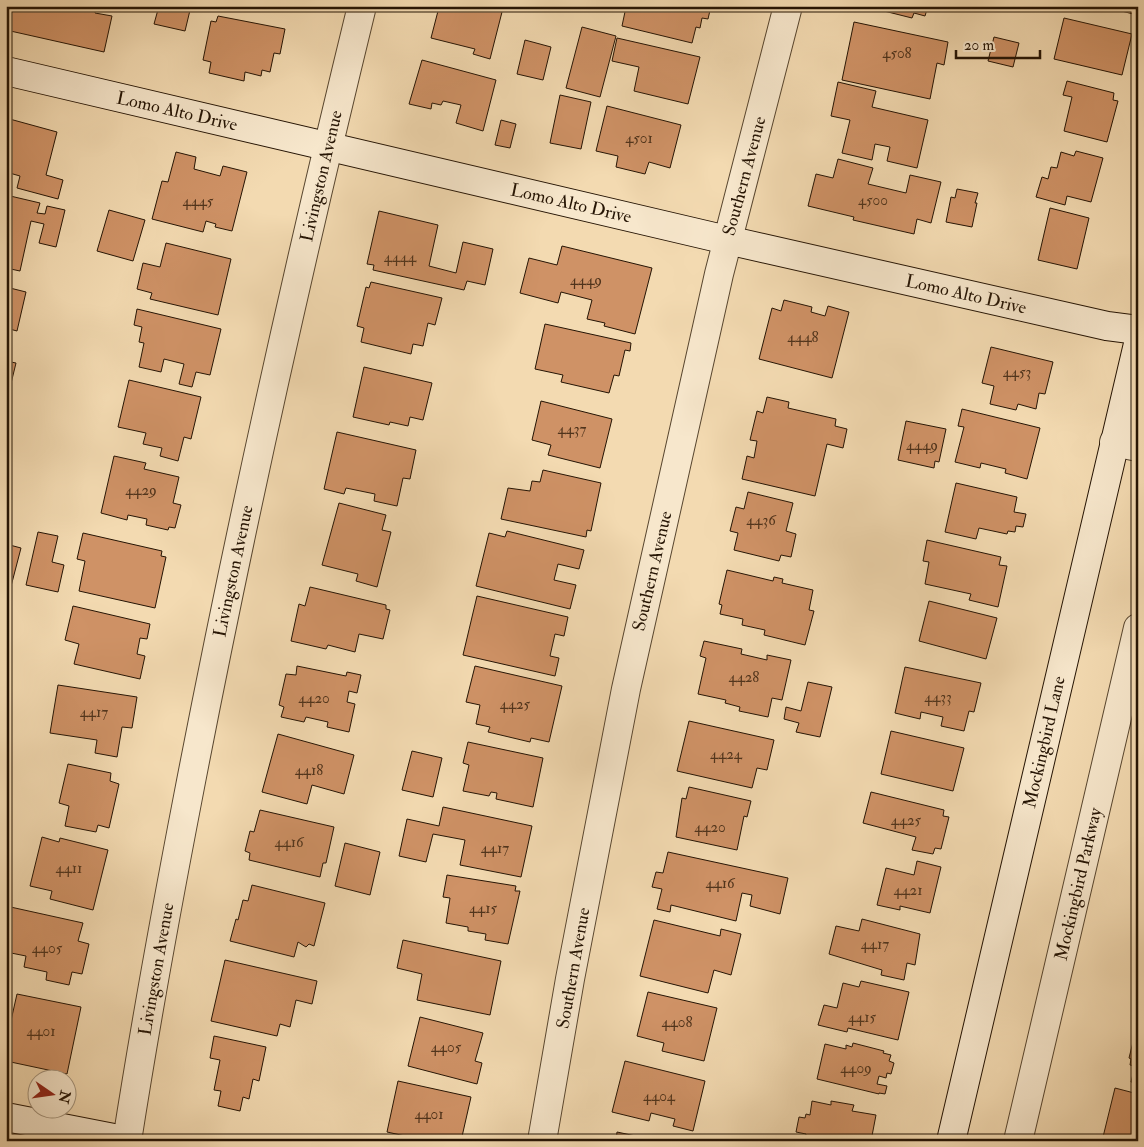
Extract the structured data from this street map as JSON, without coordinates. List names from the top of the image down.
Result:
{
  "streets": {
    "street": [
      "Lomo Alto Drive",
      "Livingston Avenue",
      "Southern Avenue",
      "Mockingbird Lane",
      "Mockingbird Parkway"
    ]
  },
  "crossings": [
    ["Lomo Alto Drive", "Livingston Avenue"],
    ["Lomo Alto Drive", "Southern Avenue"]
  ],
  "house_numbers": [
    "4508",
    "4501",
    "4500",
    "4445",
    "4444",
    "4449",
    "4448",
    "4453",
    "4437",
    "4449",
    "4429",
    "4436",
    "4428",
    "4433",
    "4420",
    "4425",
    "4417",
    "4424",
    "4418",
    "4425",
    "4420",
    "4416",
    "4417",
    "4411",
    "4416",
    "4421",
    "4415",
    "4417",
    "4405",
    "4415",
    "4408",
    "4401",
    "4405",
    "4409",
    "4404",
    "4401"
  ],
  "scale_bar": "20 m",
  "north": "right"
}
